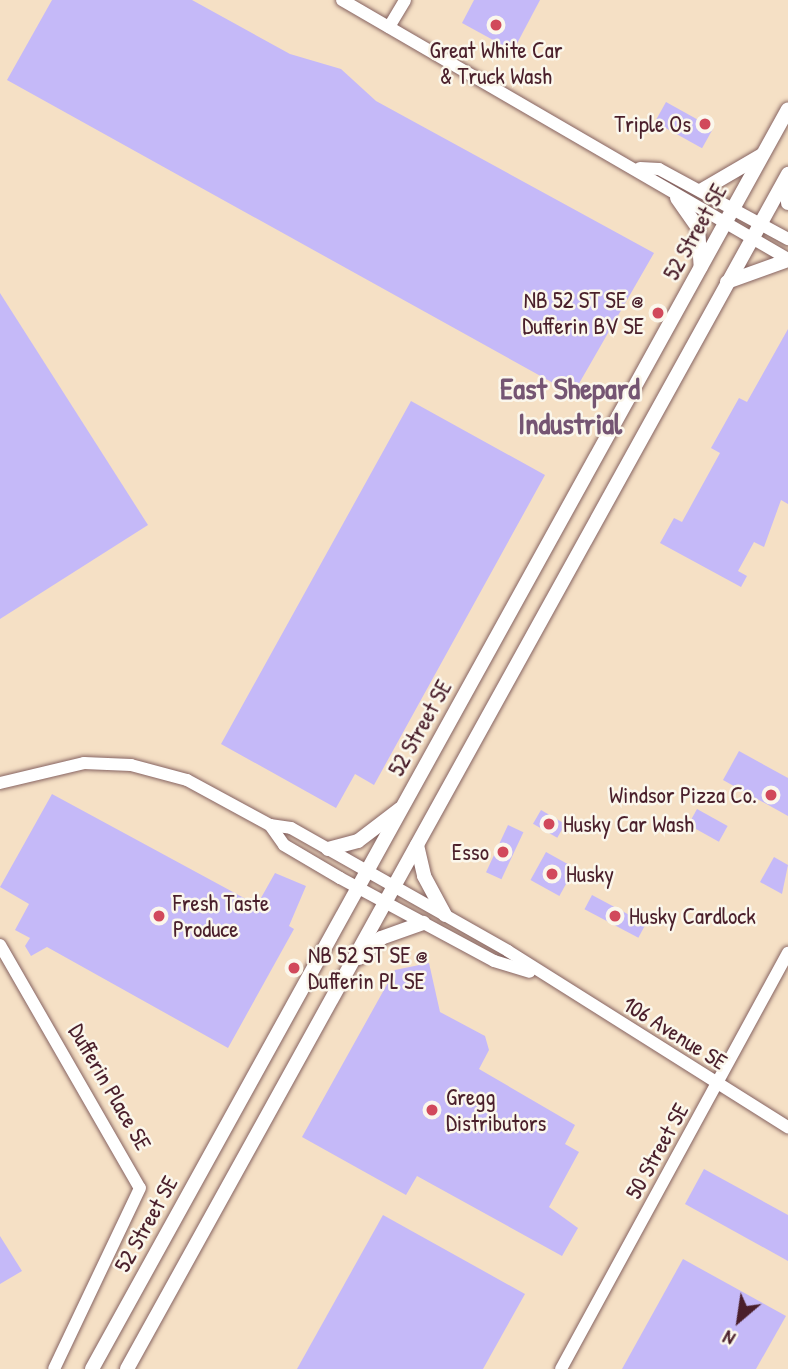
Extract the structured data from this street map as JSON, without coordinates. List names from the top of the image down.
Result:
{
  "streets": {
    "main road": ["52 Street SE"],
    "street": ["106 Avenue SE", "Dufferin Place SE", "50 Street SE"]
  },
  "crossings": [
    ["52 Street SE", "106 Avenue SE"],
    ["106 Avenue SE", "50 Street SE"]
  ],
  "districts": ["East Shepard Industrial"],
  "places": [
    "Great White Car & Truck Wash",
    "Triple Os",
    "NB 52 ST SE @ Dufferin BV SE",
    "Windsor Pizza Co.",
    "Husky Car Wash",
    "Esso",
    "Husky",
    "Fresh Taste Produce",
    "Husky Cardlock",
    "NB 52 ST SE @ Dufferin PL SE",
    "Gregg Distributors"
  ],
  "north": "bottom left"
}
